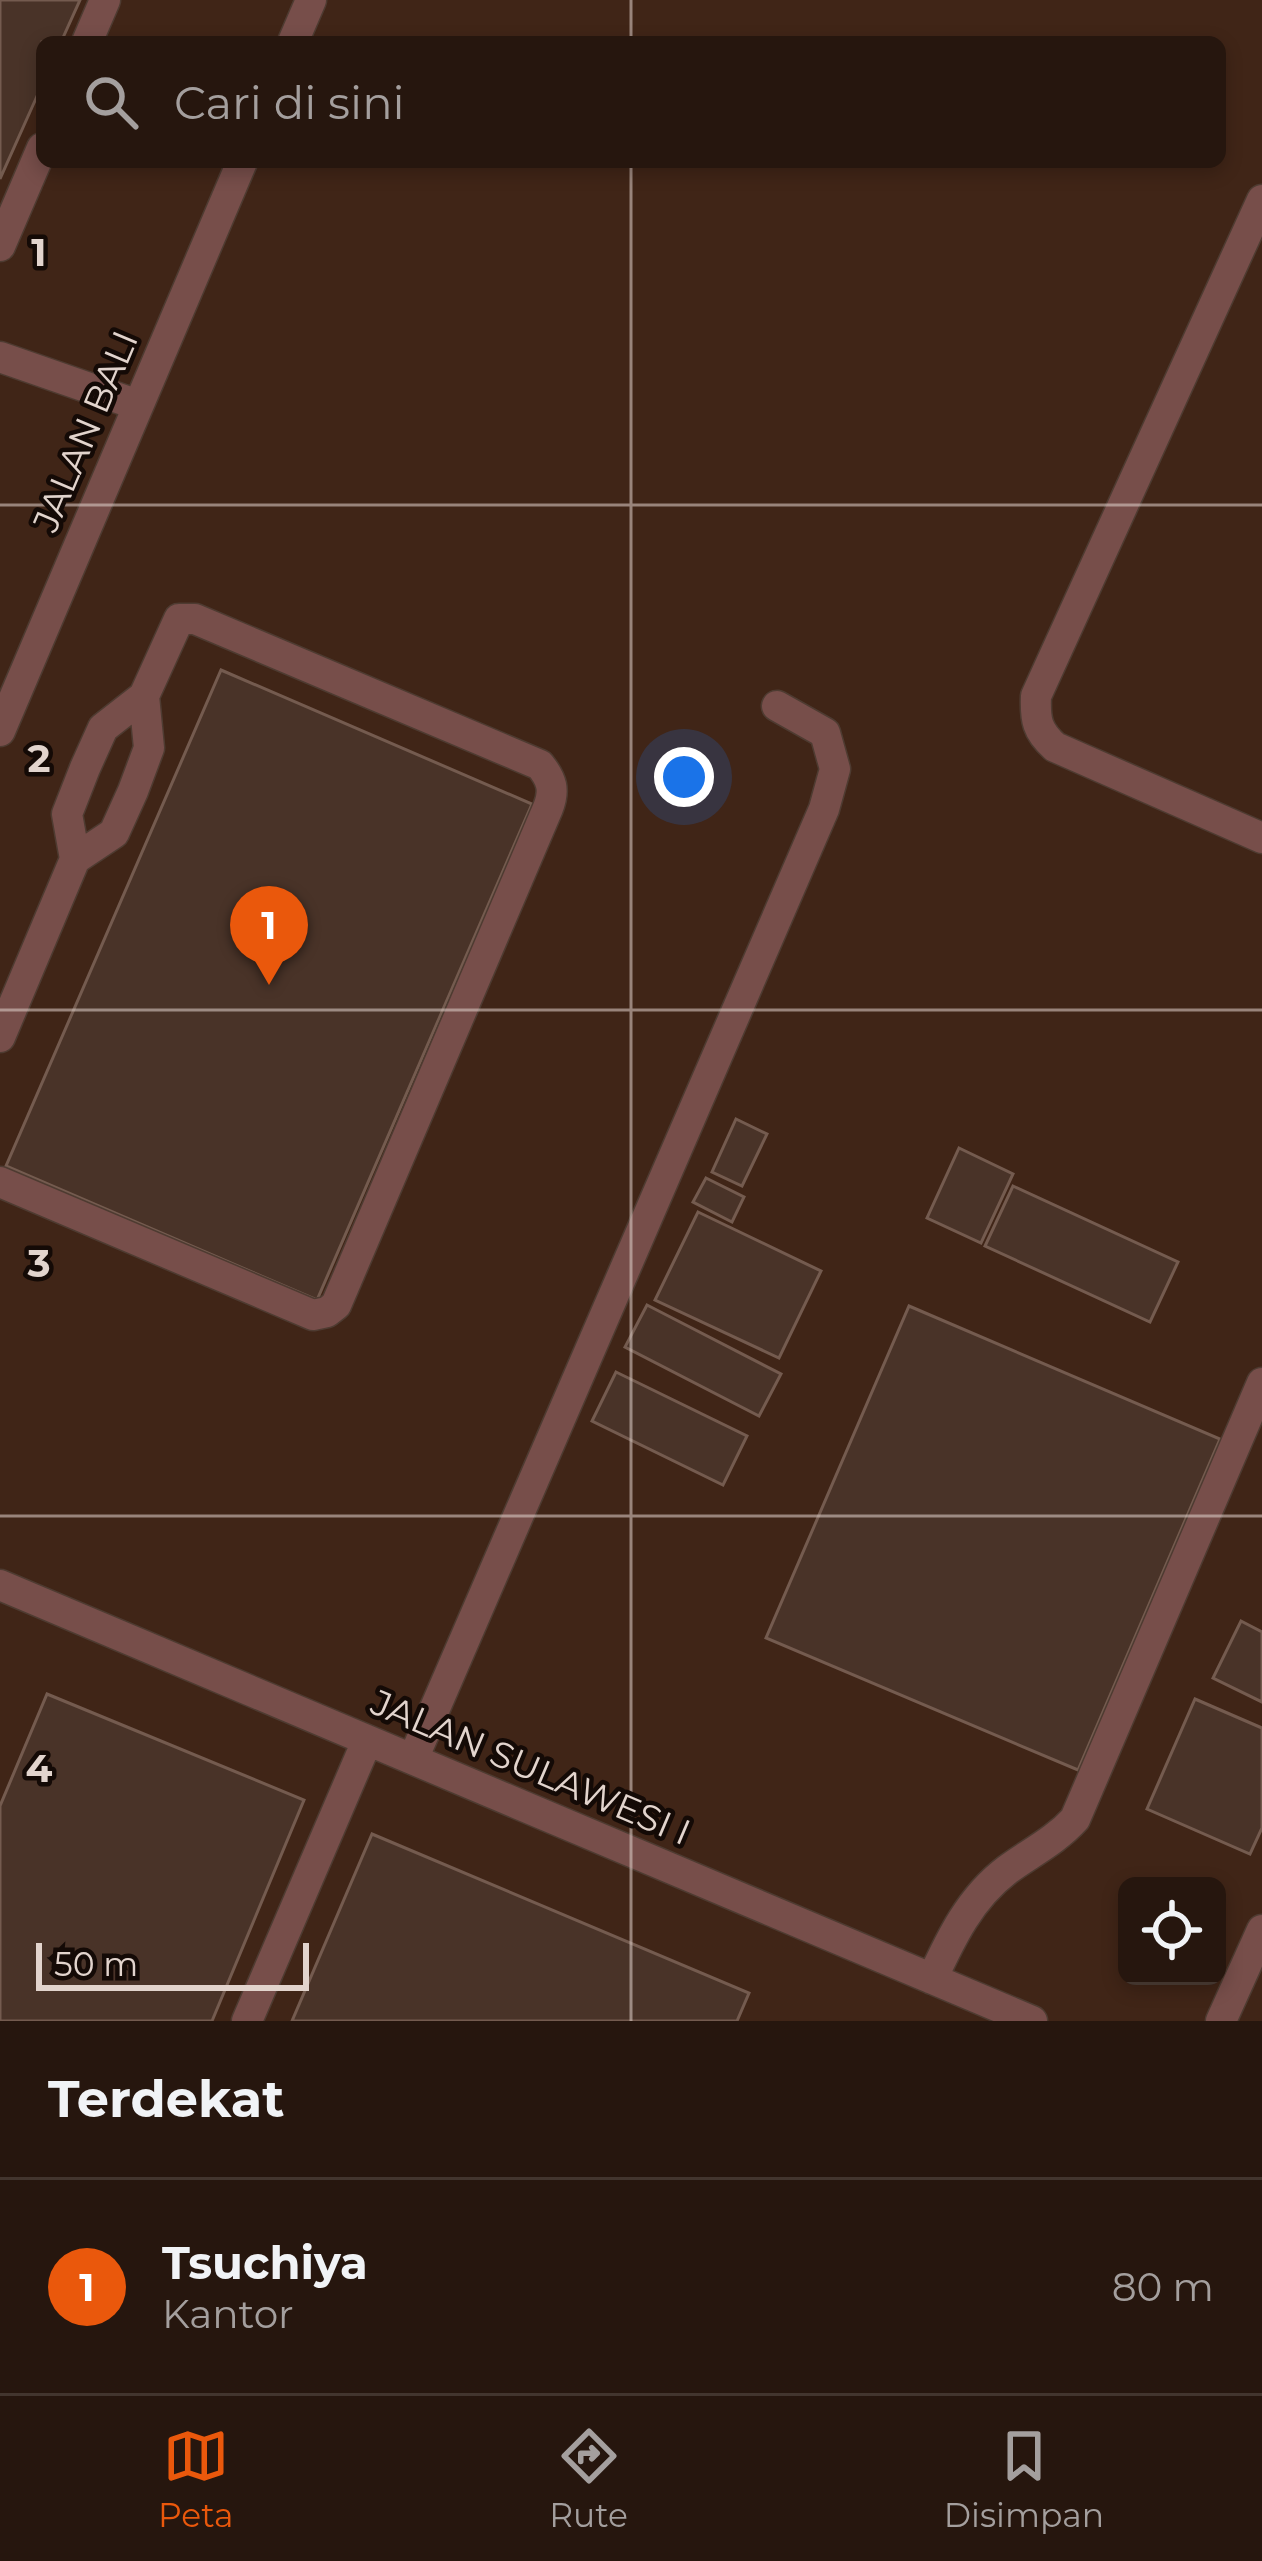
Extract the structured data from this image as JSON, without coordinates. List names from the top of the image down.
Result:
{
  "streets": {
    "street": ["JALAN BALI", "JALAN SULAWESI I"]
  },
  "scale_bar": "50 m",
  "page": {
    "search": "Cari di sini",
    "pins": "1",
    "scale": "50 m",
    "heading": "Terdekat",
    "list": [
      {
        "mark": "1",
        "name": "Tsuchiya",
        "note": "Kantor",
        "value": "80 m"
      }
    ],
    "nav": ["Peta", "Rute", "Disimpan"]
  },
  "grid": {
    "rows": [
      "1",
      "2",
      "3",
      "4"
    ]
  }
}
